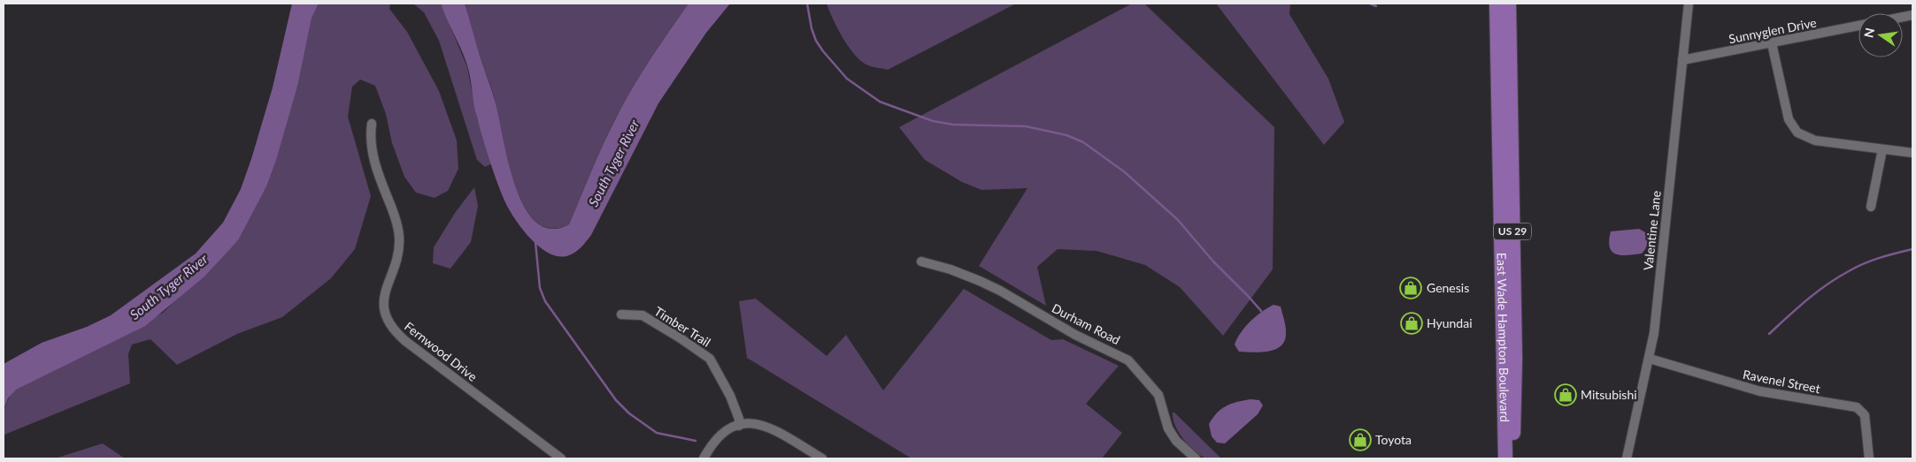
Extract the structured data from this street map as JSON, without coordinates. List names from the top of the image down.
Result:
{
  "streets": {
    "main road": ["US 29", "East Wade Hampton Boulevard"],
    "street": [
      "Sunnyglen Drive",
      "Valentine Lane",
      "Durham Road",
      "Timber Trail",
      "Fernwood Drive",
      "Ravenel Street"
    ]
  },
  "crossings": [
    ["Sunnyglen Drive", "Valentine Lane"],
    ["Valentine Lane", "Ravenel Street"]
  ],
  "water": ["South Tyger River"],
  "places": {
    "shop": [
      "Genesis",
      "Hyundai",
      "Mitsubishi",
      "Toyota"
    ]
  },
  "north": "left"
}
